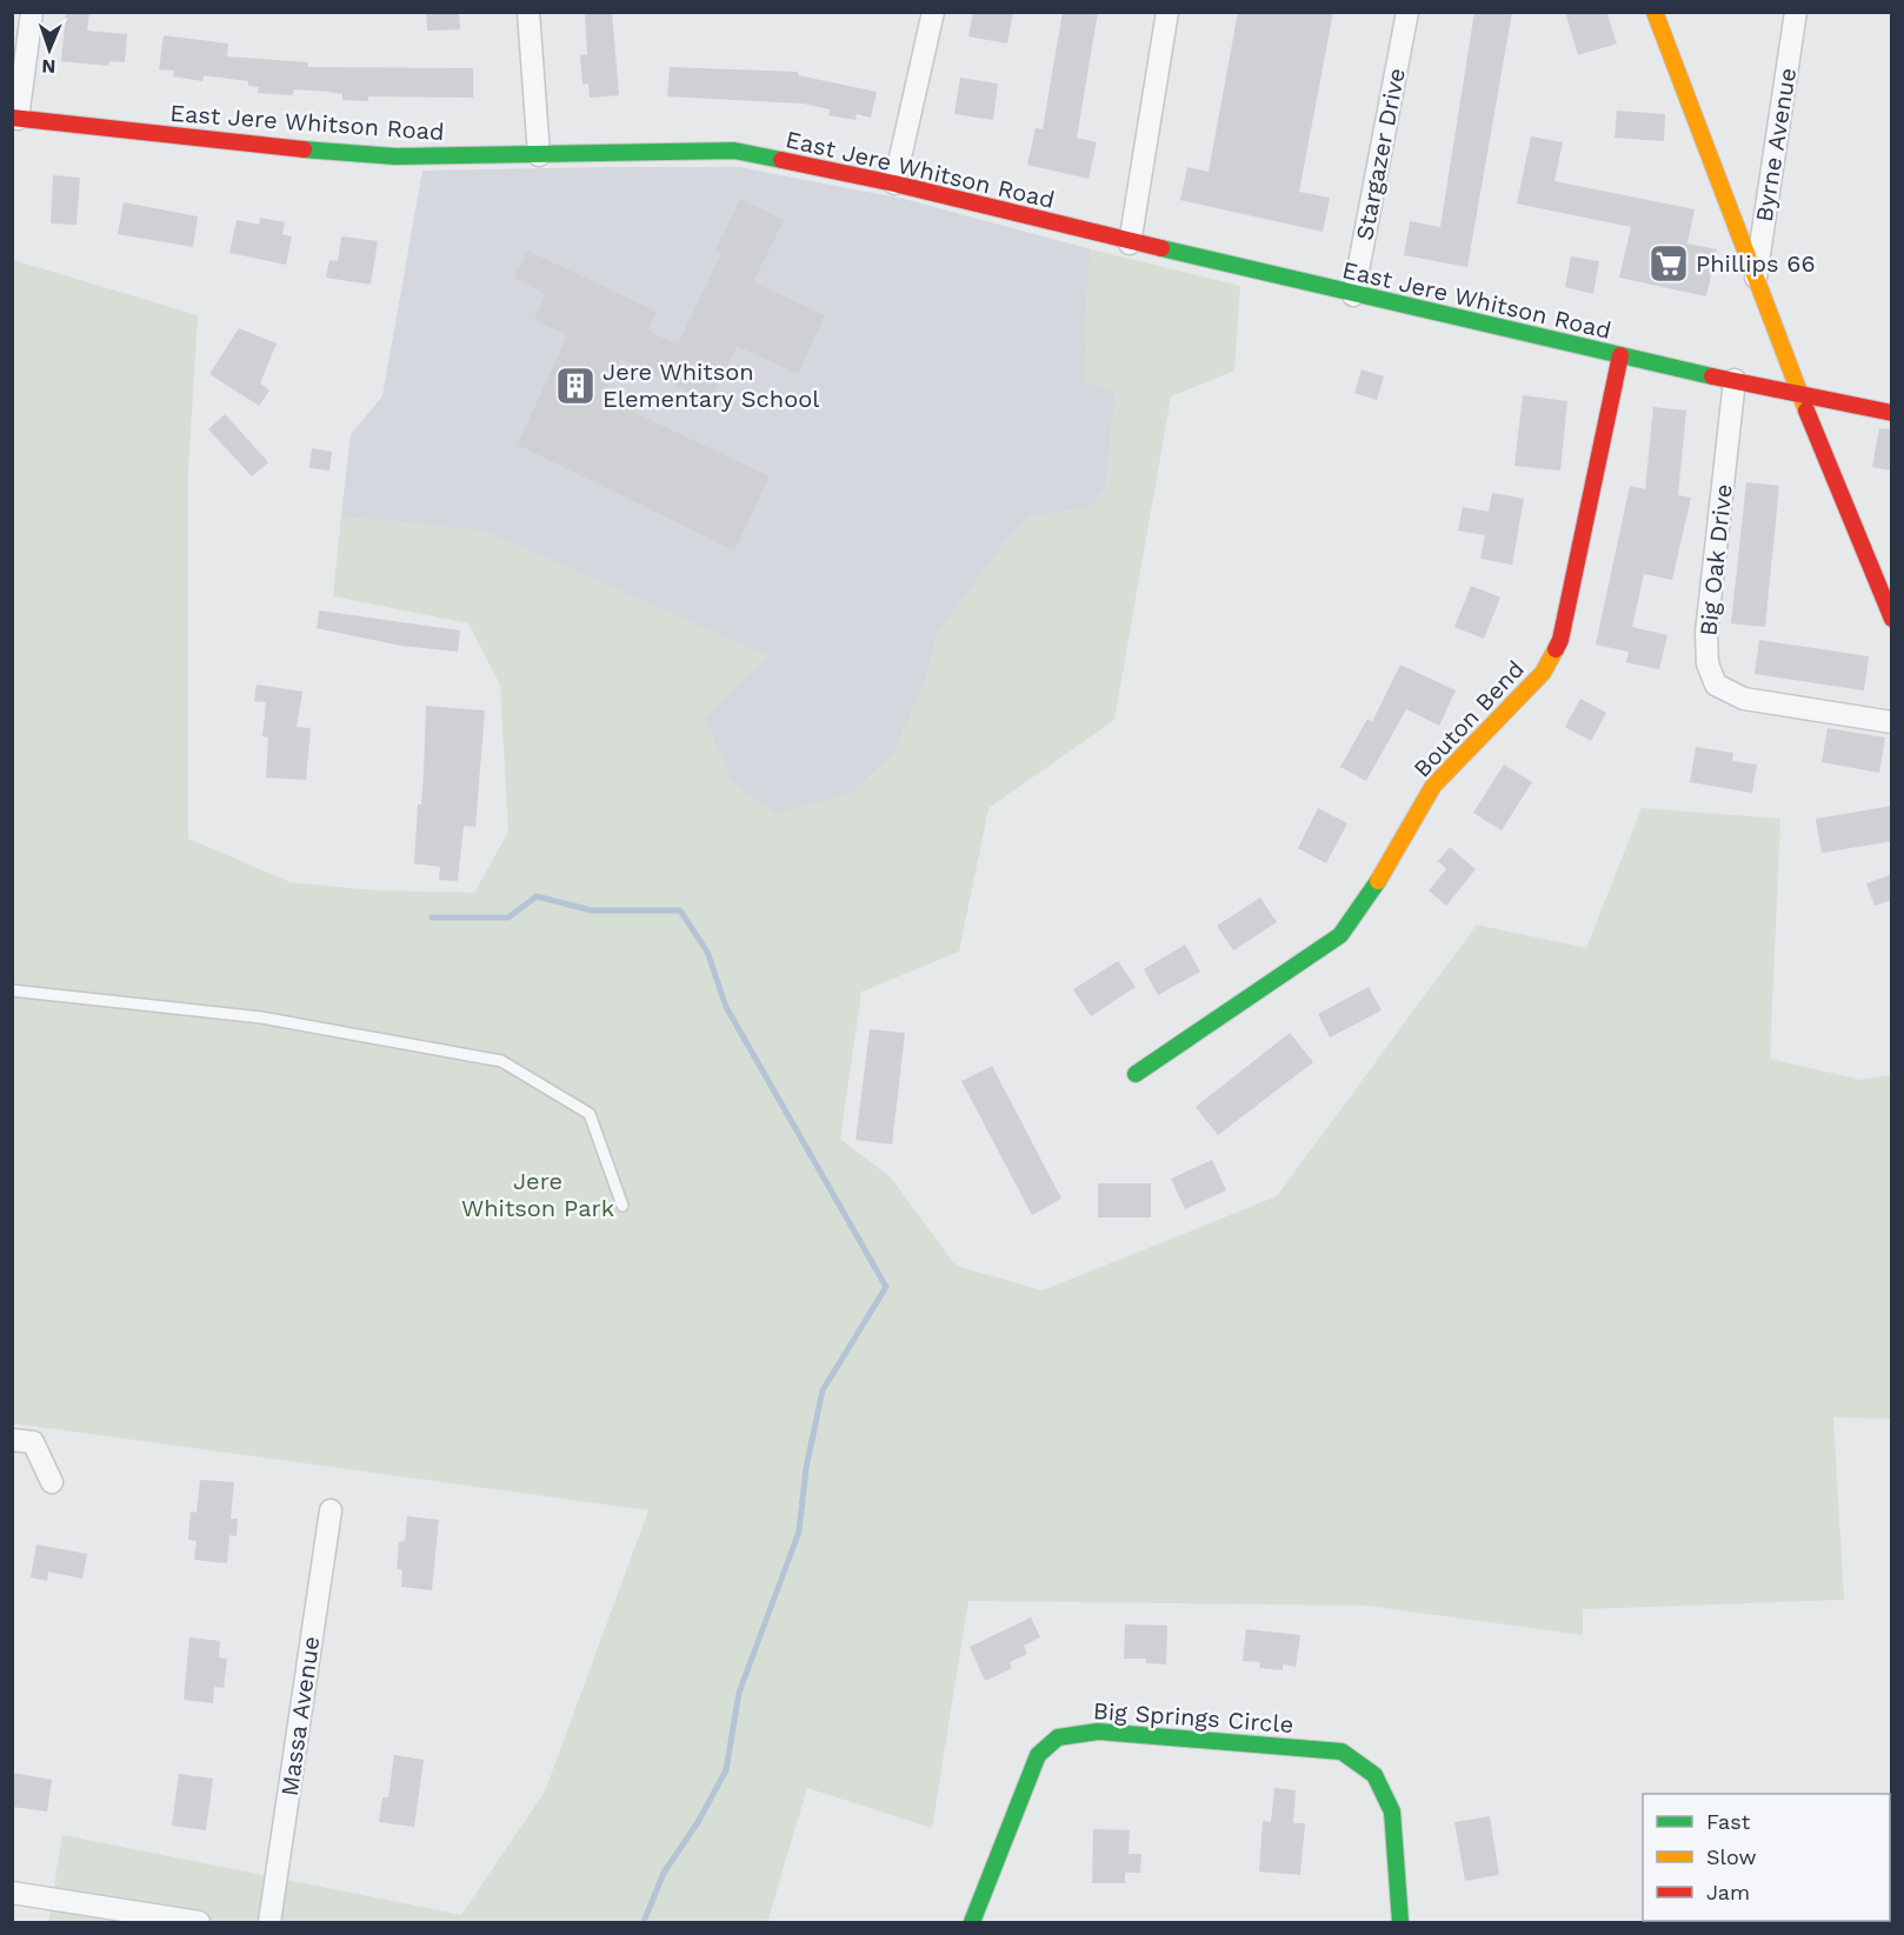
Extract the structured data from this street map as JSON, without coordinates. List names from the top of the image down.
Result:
{
  "streets": {
    "street": [
      "East Jere Whitson Road",
      "Byrne Avenue",
      "Stargazer Drive",
      "Big Oak Drive",
      "Bouton Bend",
      "Massa Avenue",
      "Big Springs Circle"
    ]
  },
  "crossings": [
    ["East Jere Whitson Road", "Stargazer Drive"],
    ["East Jere Whitson Road", "Big Oak Drive"],
    ["East Jere Whitson Road", "Bouton Bend"]
  ],
  "parks": ["Jere Whitson Park"],
  "places": {
    "supermarket": ["Phillips 66"],
    "building": ["Jere Whitson Elementary School"]
  },
  "legend": ["Fast", "Slow", "Jam"],
  "north": "bottom"
}
